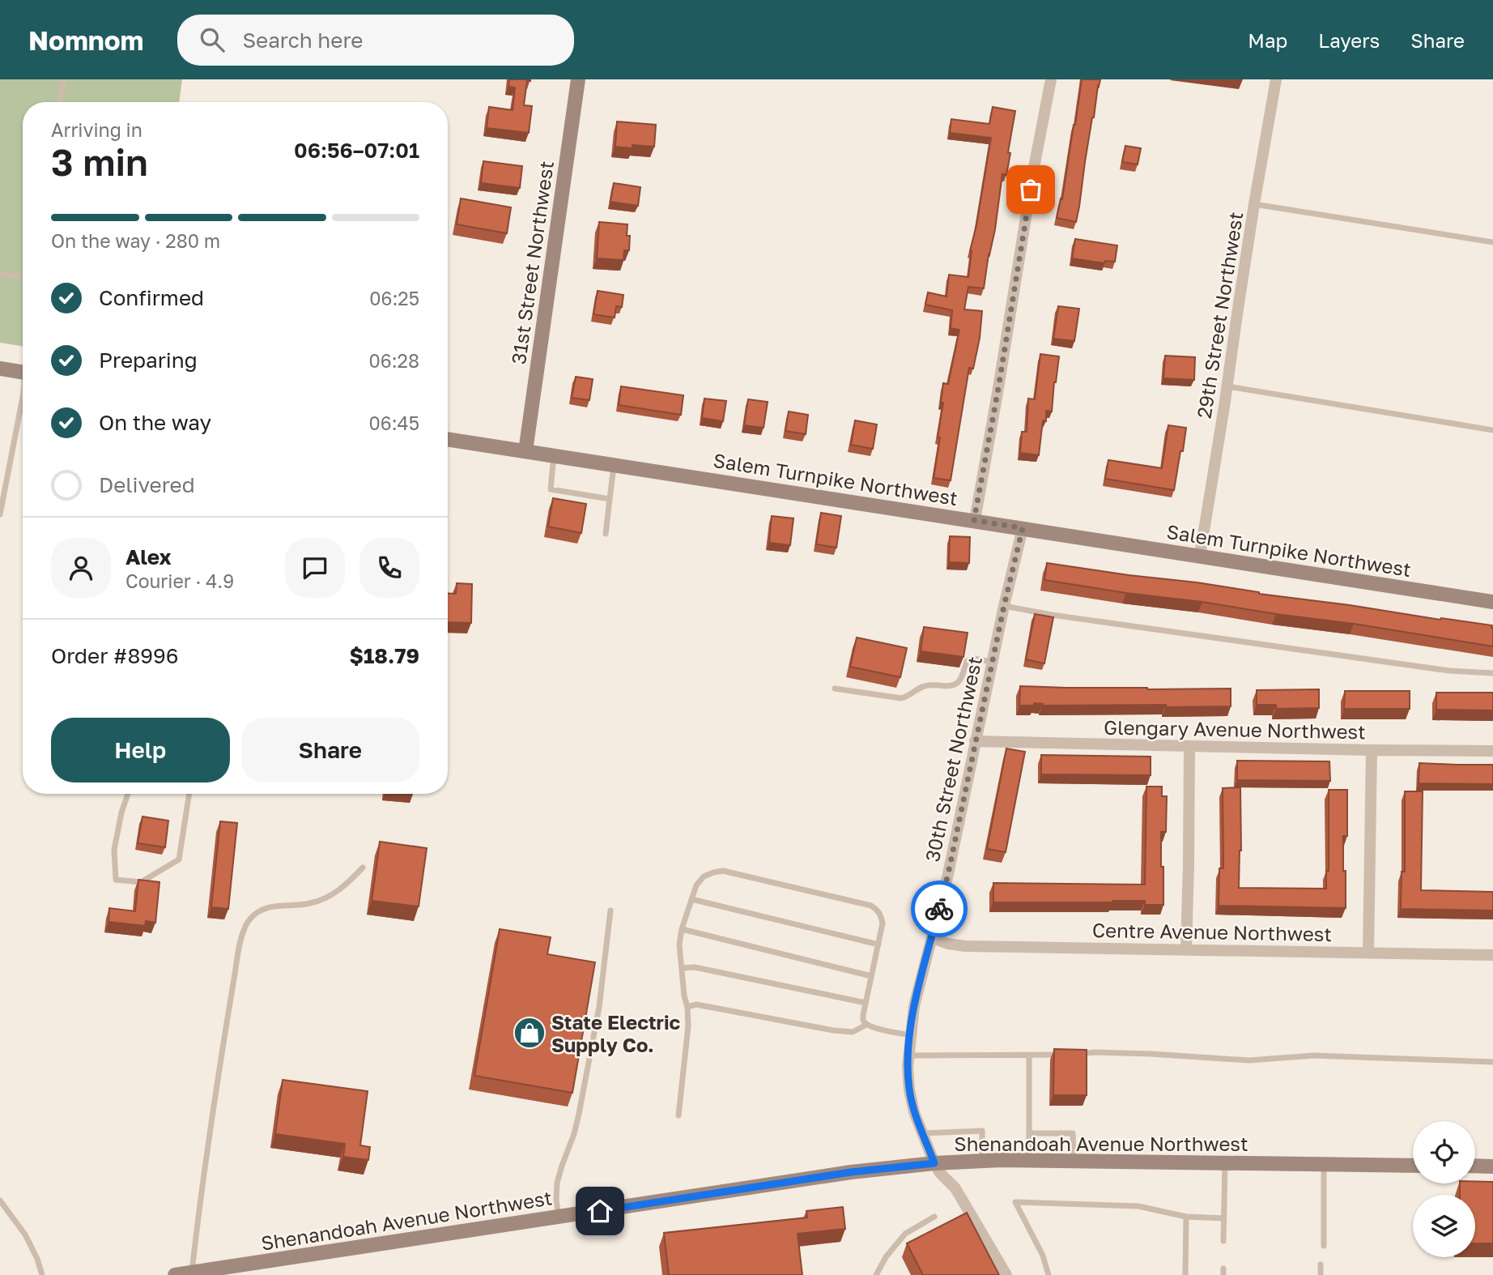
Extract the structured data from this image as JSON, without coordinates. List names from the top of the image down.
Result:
{
  "streets": {
    "street": [
      "31st Street Northwest",
      "29th Street Northwest",
      "Salem Turnpike Northwest",
      "Glengary Avenue Northwest",
      "30th Street Northwest",
      "Centre Avenue Northwest",
      "Shenandoah Avenue Northwest"
    ]
  },
  "crossings": [
    ["31st Street Northwest", "Salem Turnpike Northwest"],
    ["29th Street Northwest", "Salem Turnpike Northwest"],
    ["Salem Turnpike Northwest", "30th Street Northwest"],
    ["Glengary Avenue Northwest", "30th Street Northwest"],
    ["30th Street Northwest", "Centre Avenue Northwest"],
    ["30th Street Northwest", "Shenandoah Avenue Northwest"]
  ],
  "places": {
    "shop": ["State Electric Supply Co."]
  },
  "page": {
    "header": "Nomnom",
    "search": "Search here",
    "nav": ["Map", "Layers", "Share"],
    "heading": ["3 min", "Arriving in", "06:56–07:01"],
    "panel": [
      "Alex",
      "Courier · 4.9",
      "Order #8996",
      "$18.79"
    ],
    "bar": "On the way · 280 m",
    "list": [
      ["Confirmed", "06:25"],
      ["Preparing", "06:28"],
      ["On the way", "06:45"],
      "Delivered"
    ],
    "buttons": ["Help", "Share"]
  }
}
